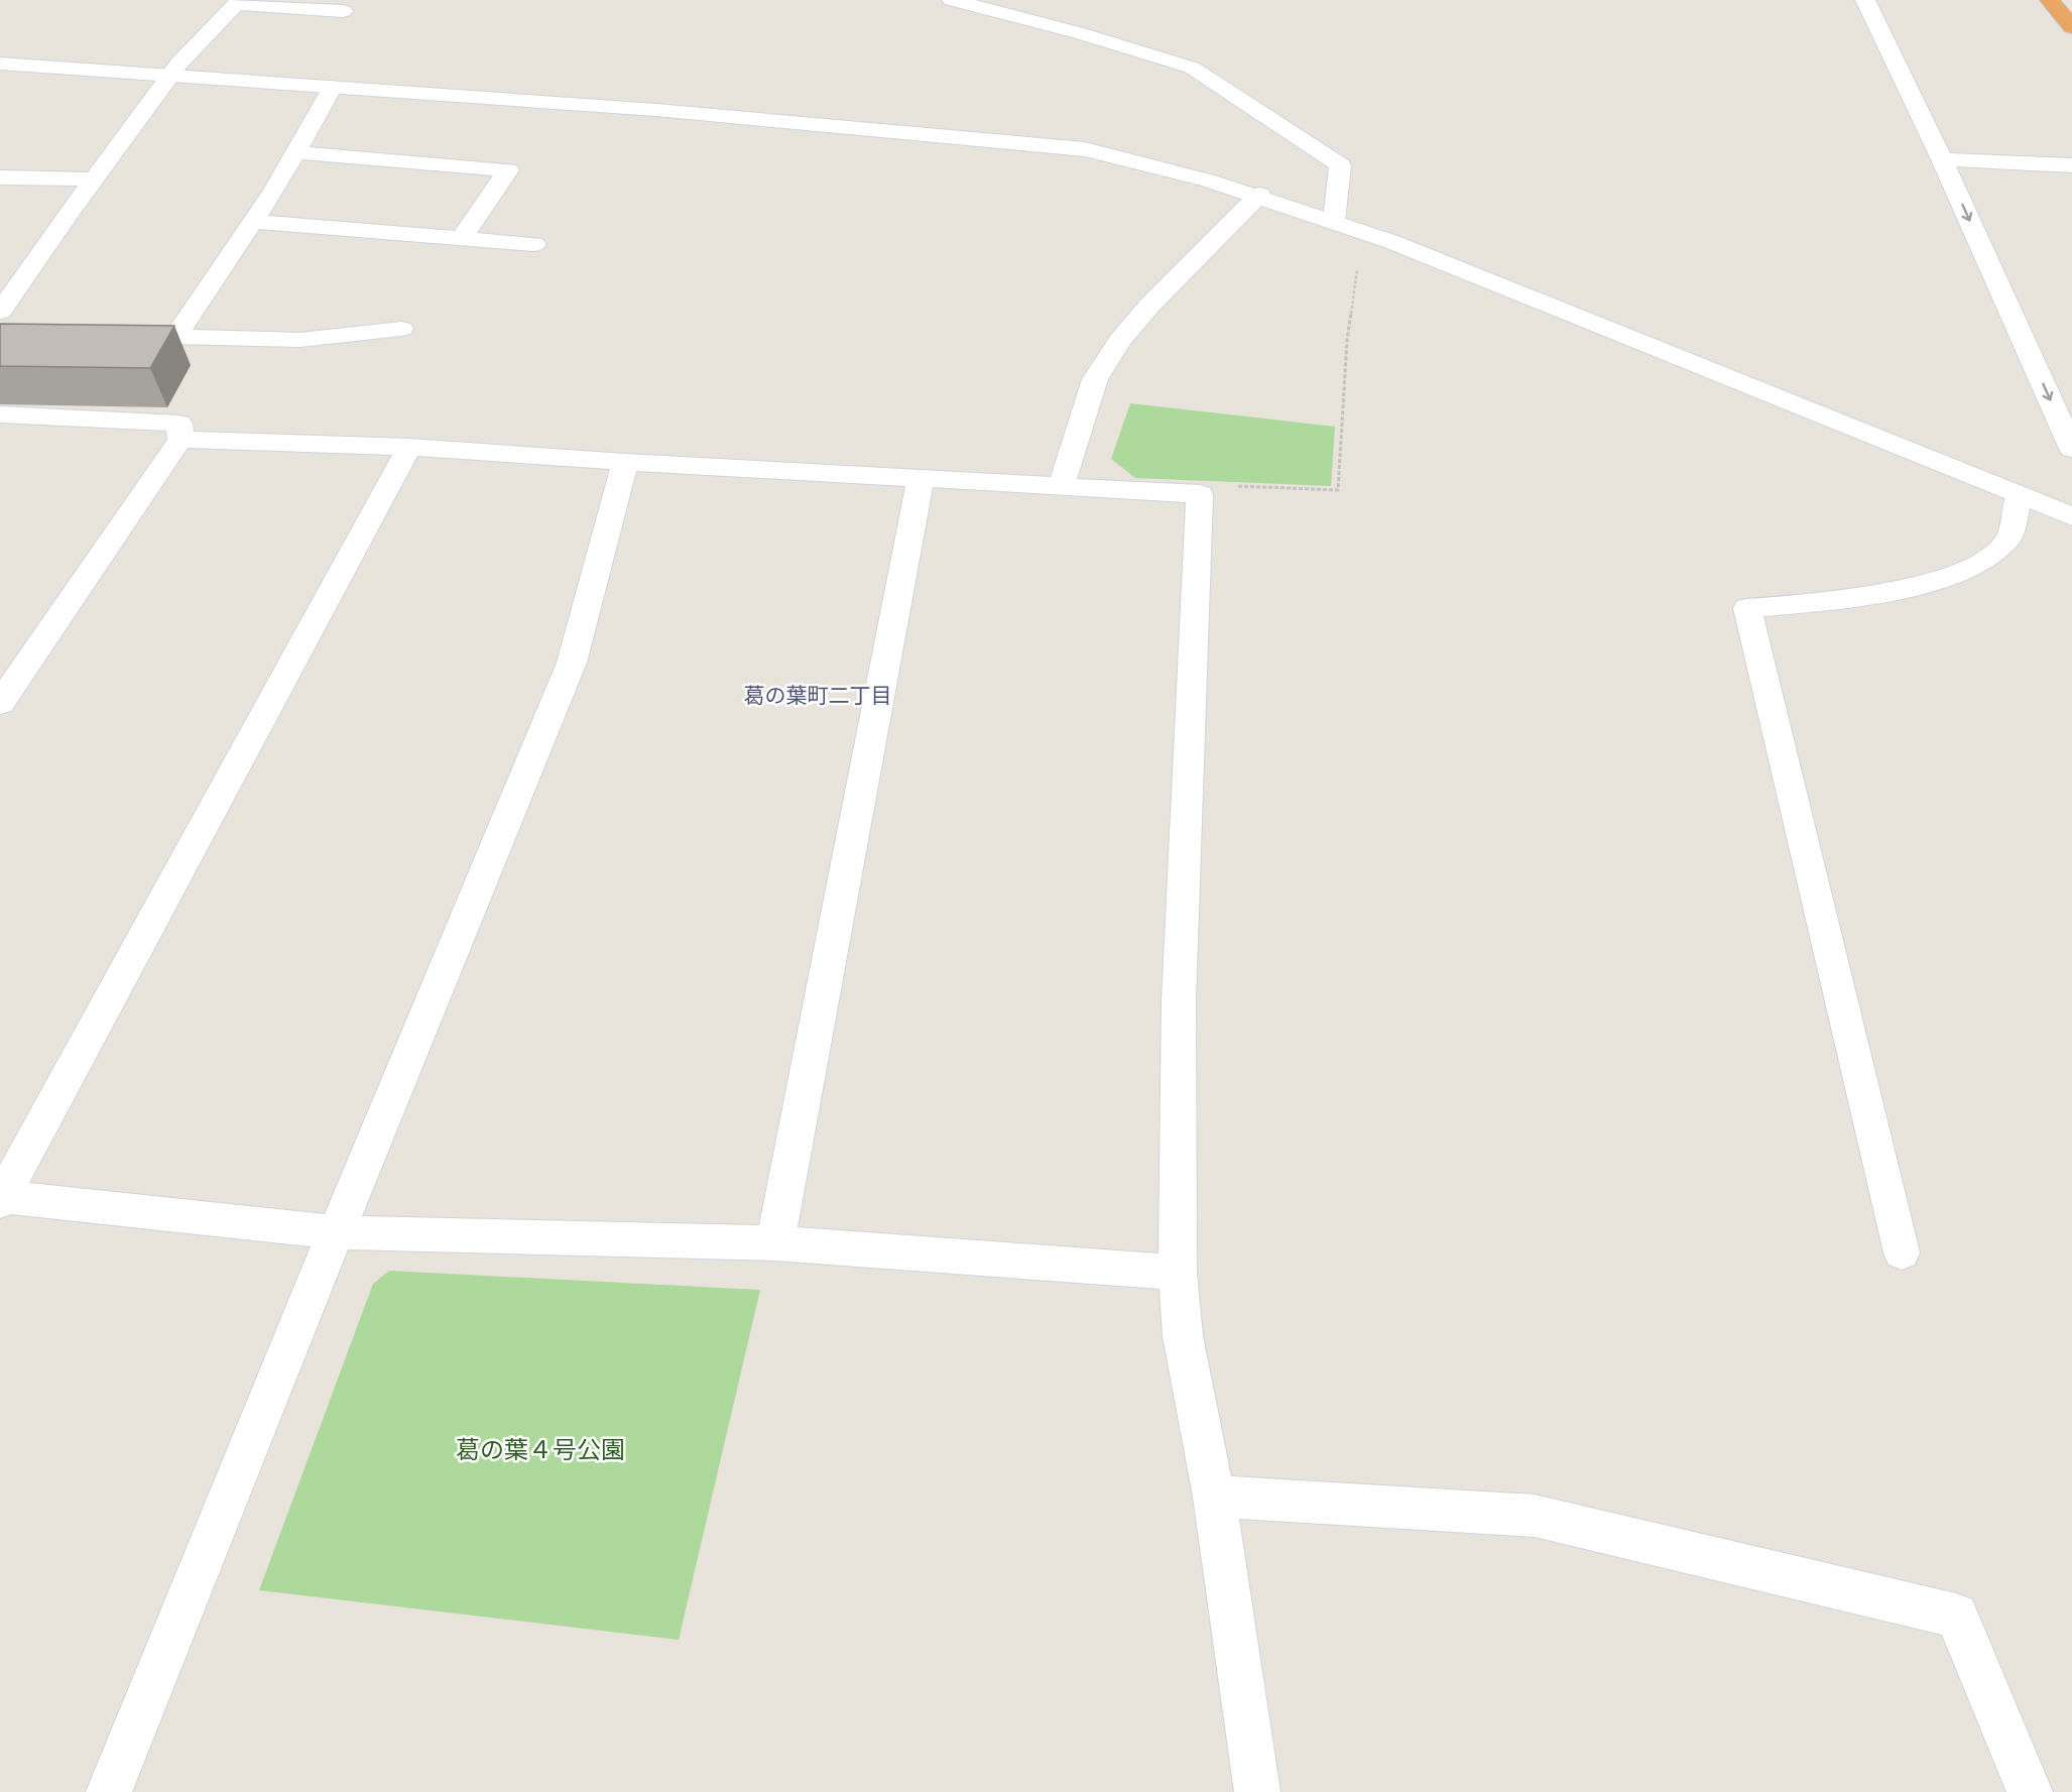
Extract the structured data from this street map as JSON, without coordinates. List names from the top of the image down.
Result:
{
  "districts": ["葛の葉町二丁目"],
  "parks": ["葛の葉４号公園"]
}
